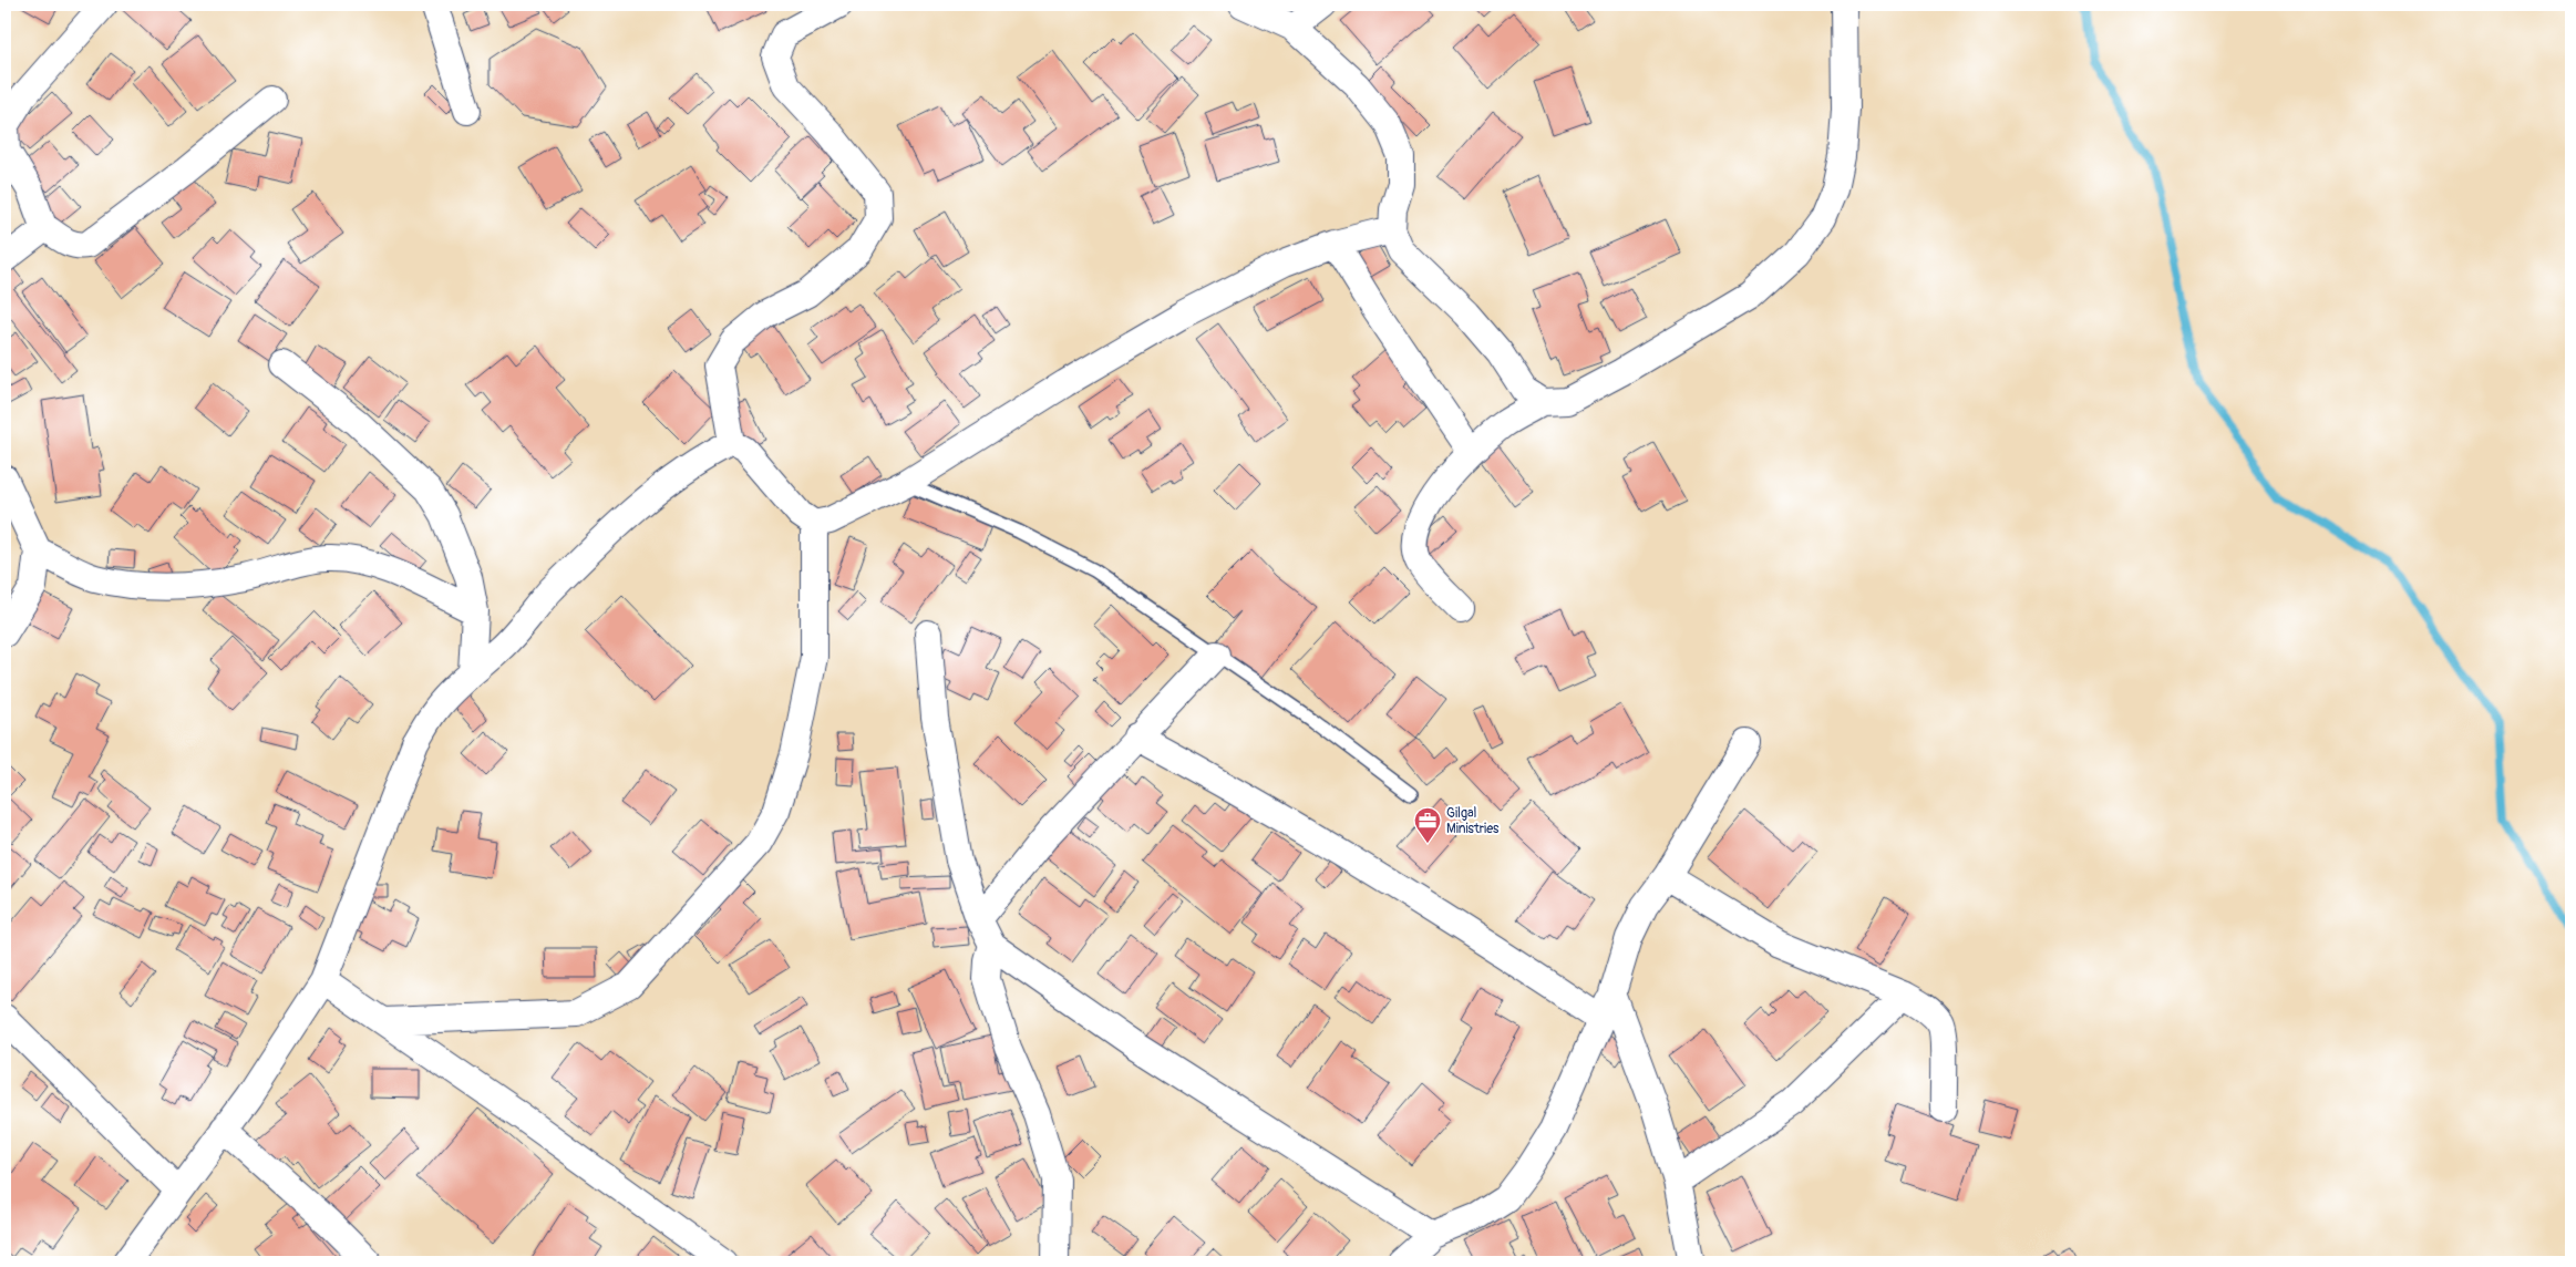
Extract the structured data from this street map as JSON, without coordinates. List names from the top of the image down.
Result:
{
  "places": {
    "office": ["Gilgal Ministries"]
  }
}
